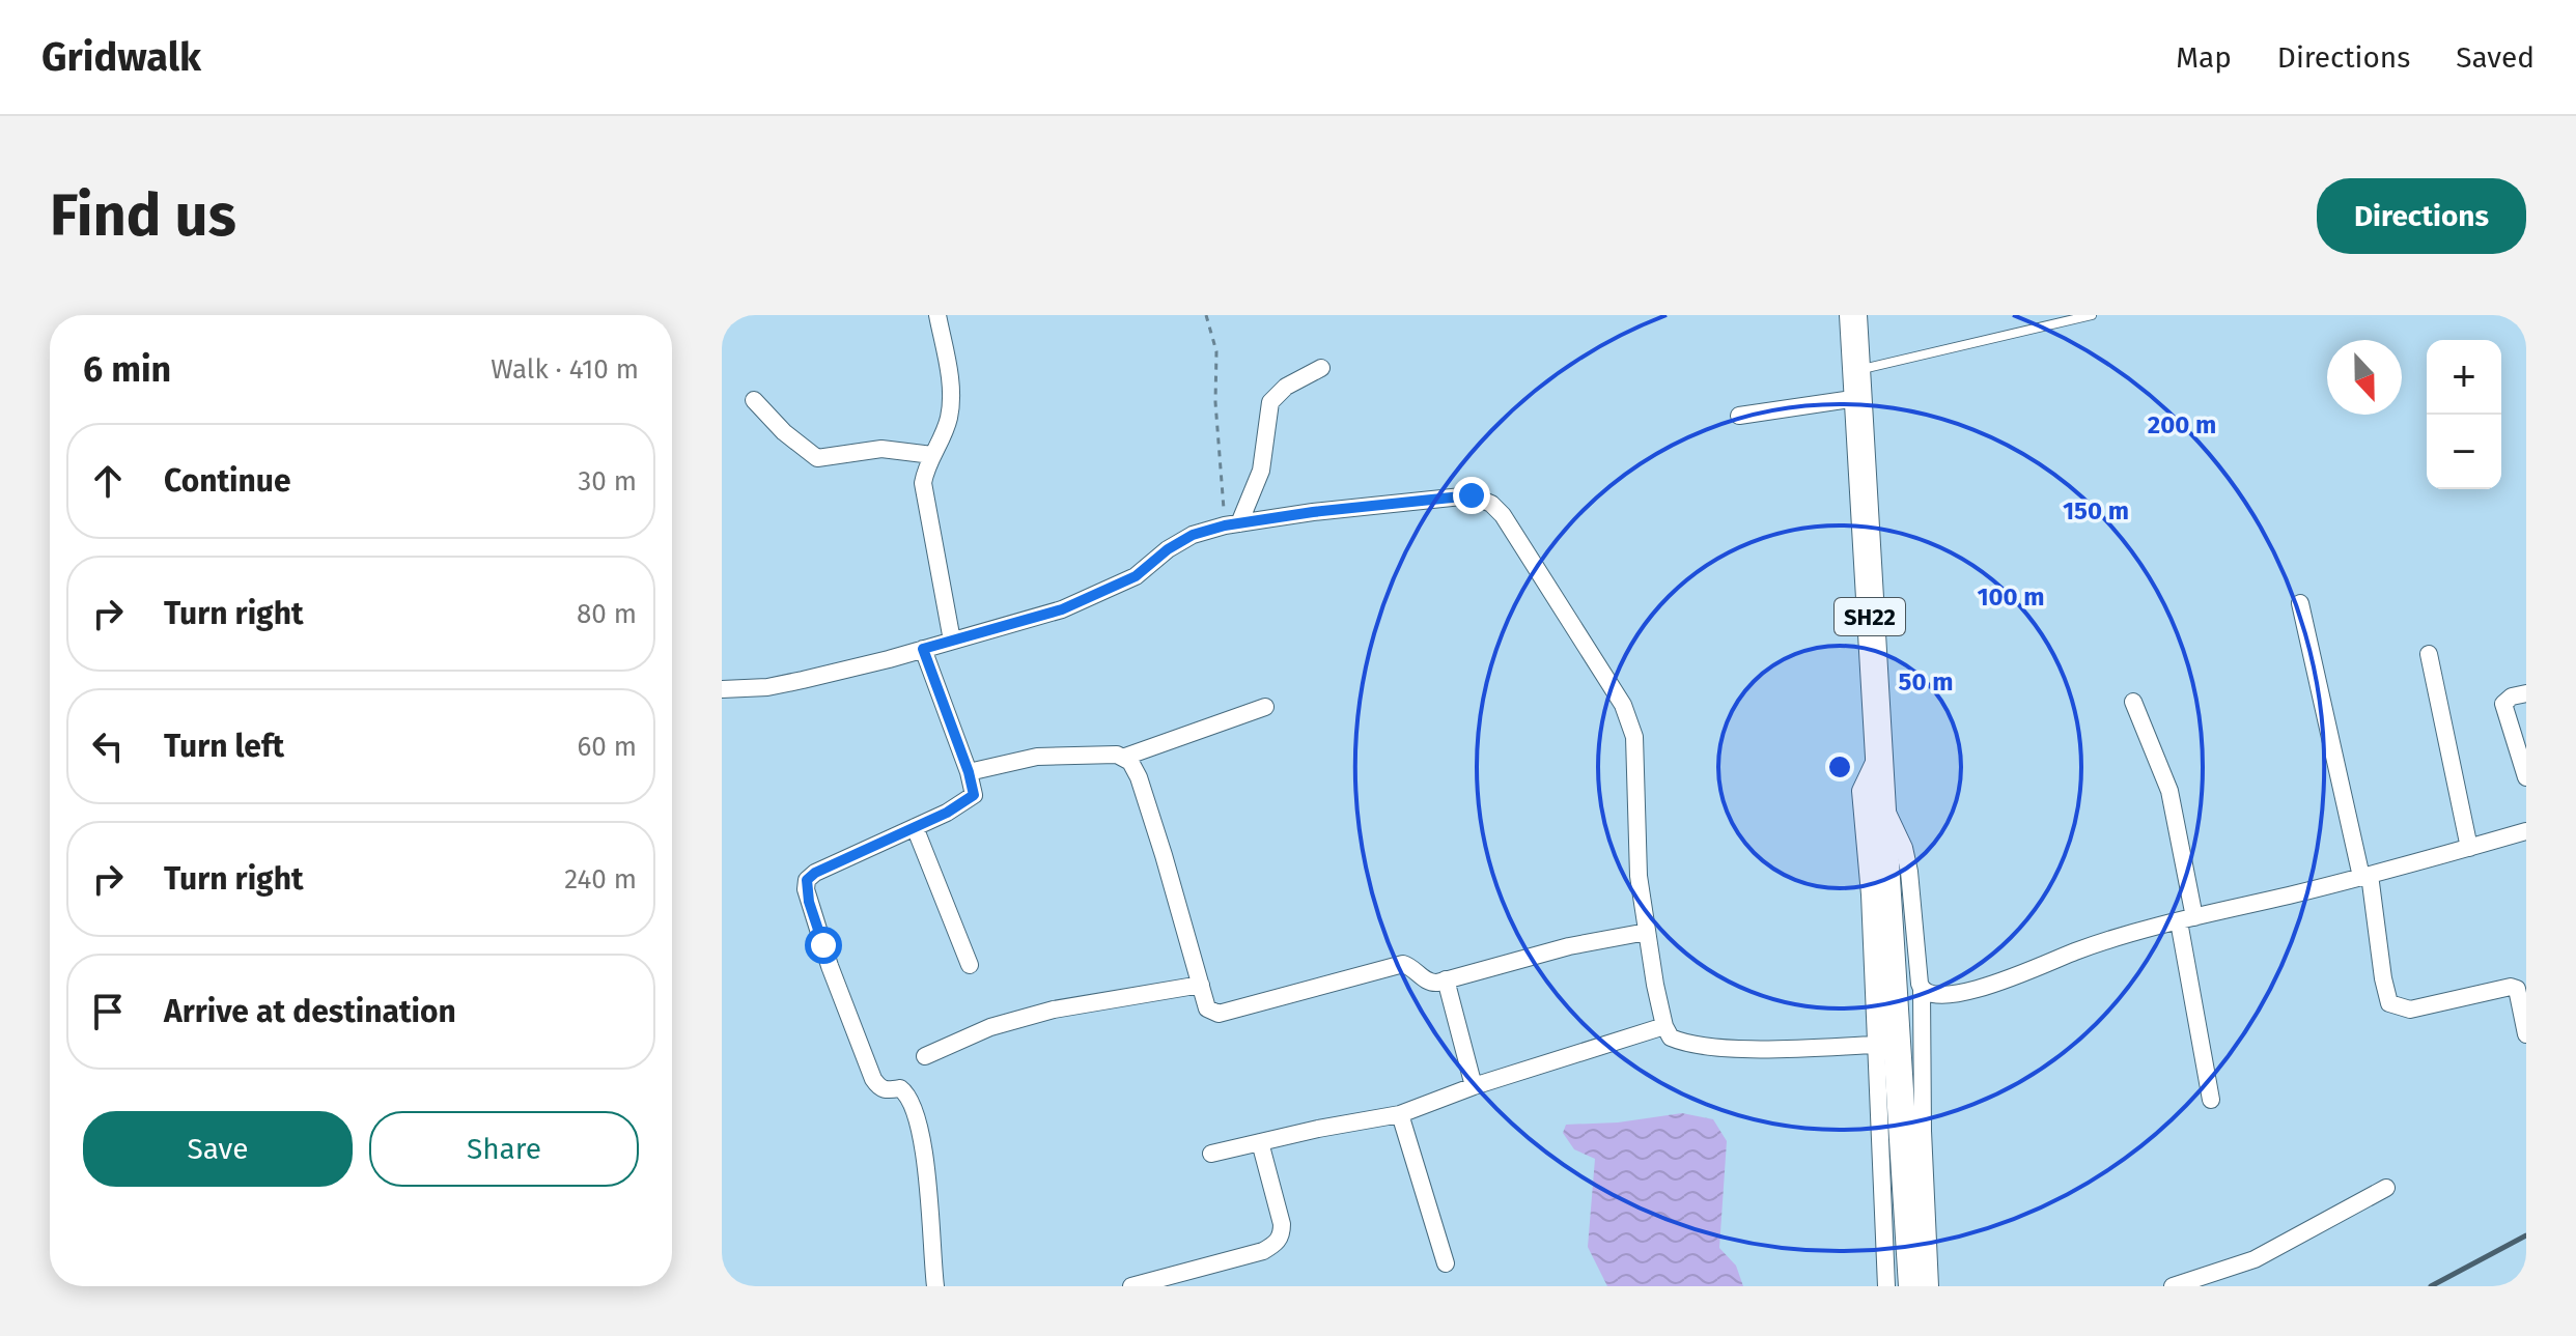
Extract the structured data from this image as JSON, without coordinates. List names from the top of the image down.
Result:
{
  "streets": {
    "main road": ["SH22"]
  },
  "north": "bottom",
  "page": {
    "header": "Gridwalk",
    "nav": ["Map", "Directions", "Saved"],
    "buttons": [
      "Directions",
      ["Save", "Share"]
    ],
    "title": "Find us",
    "heading": ["6 min", "Walk · 410 m"],
    "map_buttons": ["+", "−"],
    "list": [
      ["Continue", "30 m"],
      ["Turn right", "80 m"],
      ["Turn left", "60 m"],
      ["Turn right", "240 m"],
      "Arrive at destination"
    ]
  },
  "rings": [
    "200 m",
    "150 m",
    "100 m",
    "50 m"
  ]
}
